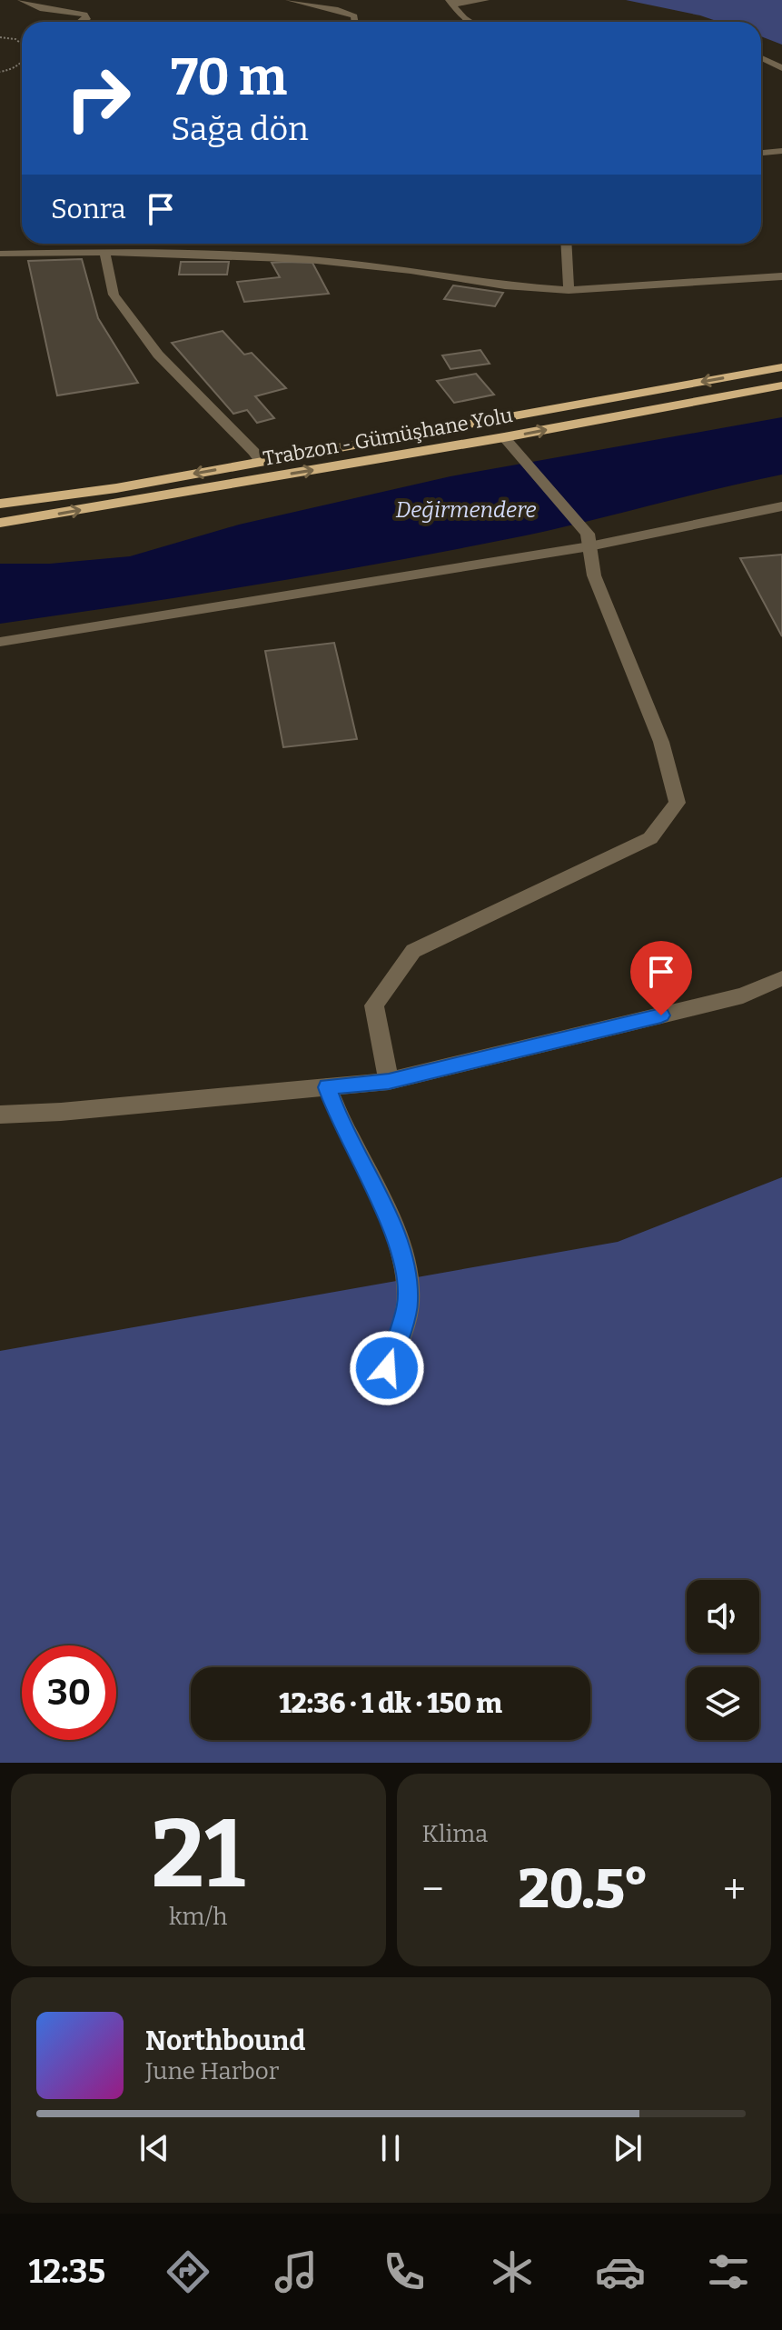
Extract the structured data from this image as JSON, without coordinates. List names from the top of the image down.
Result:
{
  "streets": {
    "highway": ["Trabzon - Gümüşhane Yolu"]
  },
  "water": ["Değirmendere"],
  "page": {
    "turn": ["70 m", "Sağa dön"],
    "then": "Sonra",
    "limit": "30",
    "trip": "12:36 · 1 dk · 150 m",
    "tile": [
      ["21", "km/h"],
      "Klima"
    ],
    "heat": ["−", "20.5°", "+"],
    "song": ["Northbound", "June Harbor"],
    "tabs": "12:35"
  }
}
